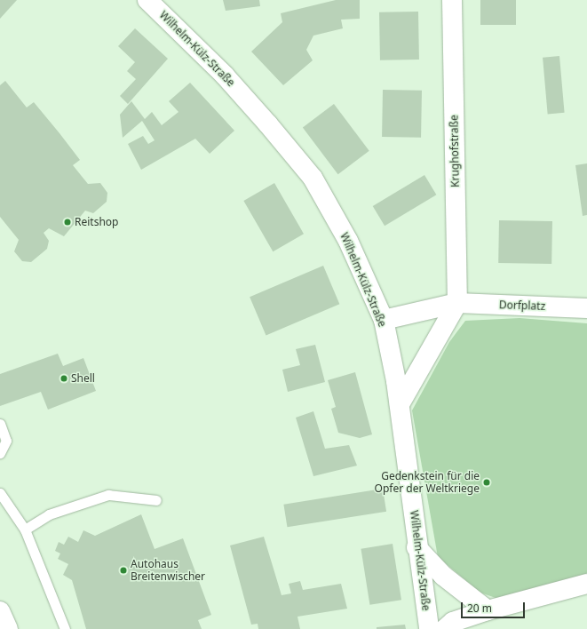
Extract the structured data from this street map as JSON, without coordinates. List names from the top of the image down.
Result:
{
  "streets": {
    "street": ["Wilhelm-Külz-Straße", "Krughofstraße", "Dorfplatz"]
  },
  "crossings": [
    ["Wilhelm-Külz-Straße", "Dorfplatz"],
    ["Krughofstraße", "Dorfplatz"]
  ],
  "places": [
    "Reitshop",
    "Shell",
    "Gedenkstein für die Opfer der Weltkriege",
    "Autohaus Breitenwischer"
  ],
  "scale_bar": "20 m"
}
